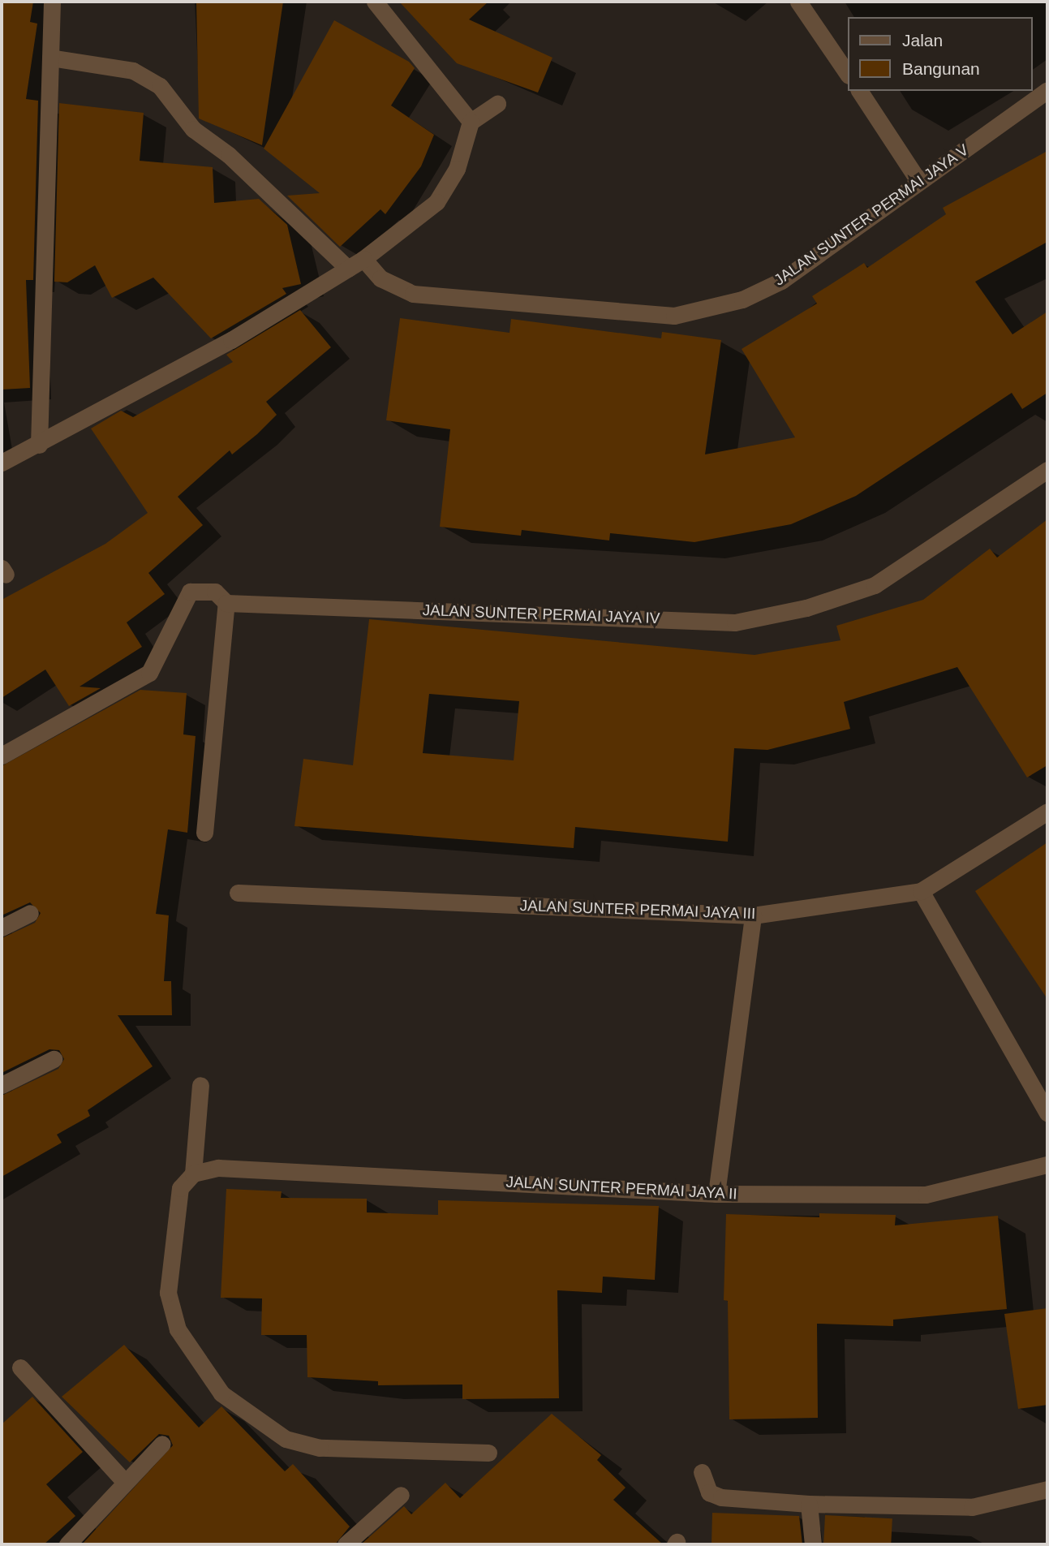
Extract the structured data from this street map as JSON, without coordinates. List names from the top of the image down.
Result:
{
  "streets": {
    "street": [
      "JALAN SUNTER PERMAI JAYA V",
      "JALAN SUNTER PERMAI JAYA IV",
      "JALAN SUNTER PERMAI JAYA III",
      "JALAN SUNTER PERMAI JAYA II"
    ]
  },
  "legend": ["Jalan", "Bangunan"]
}
